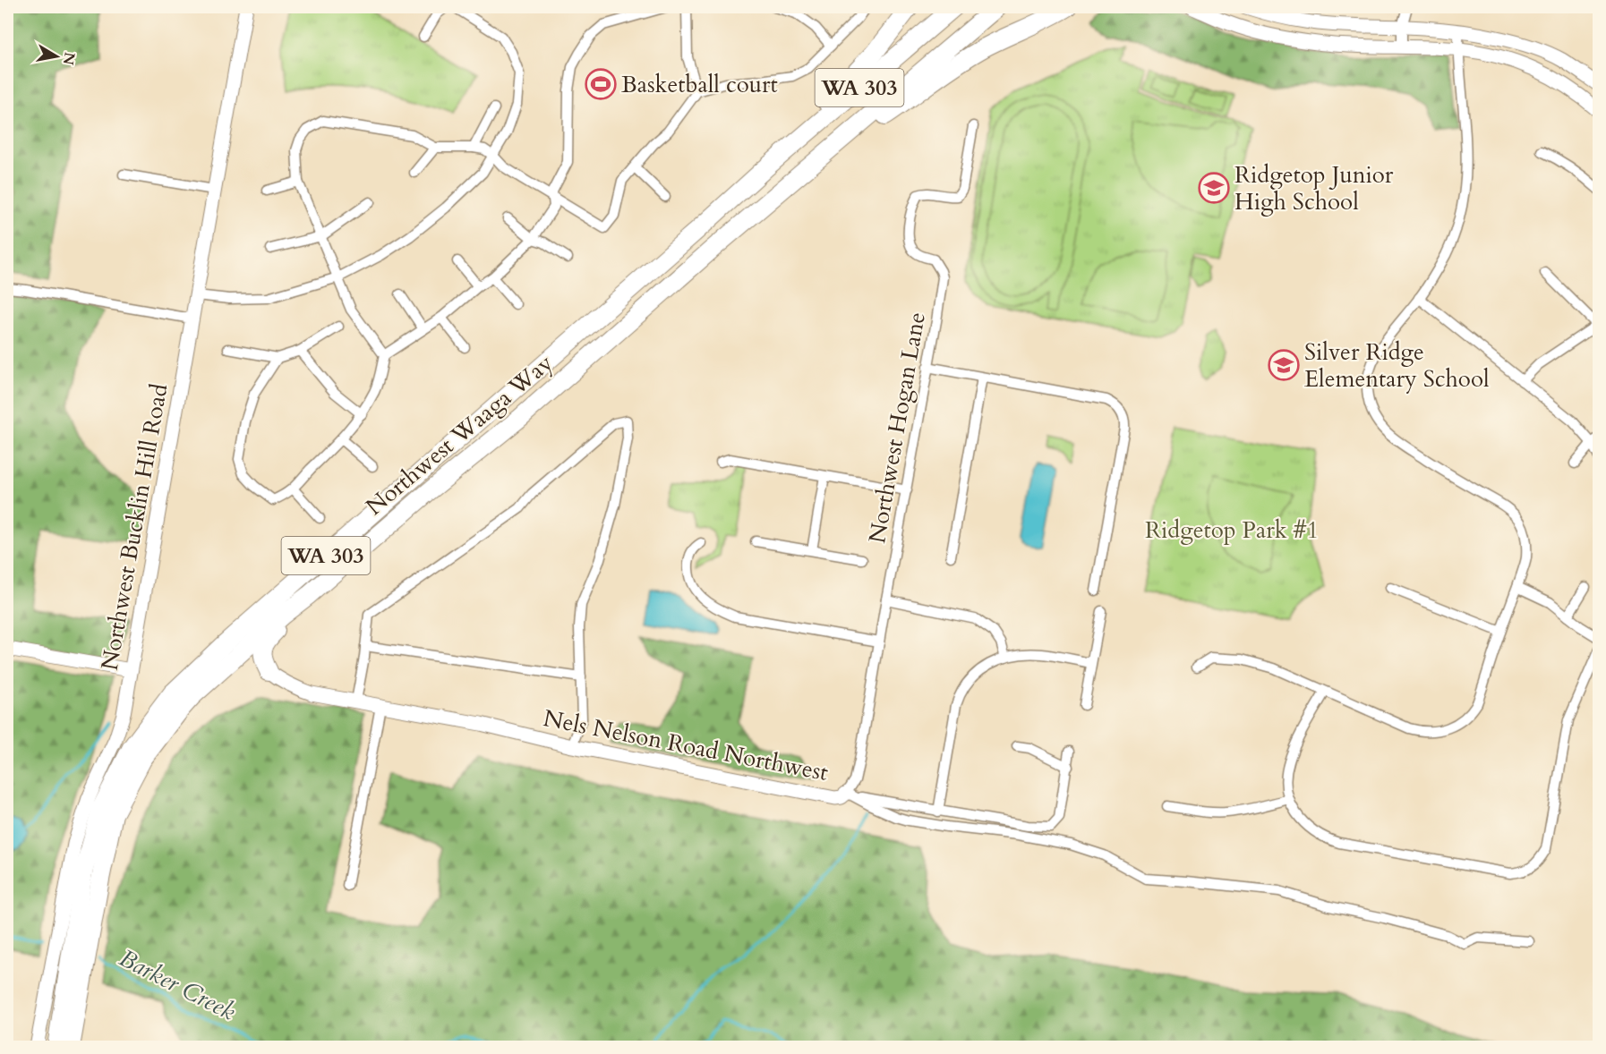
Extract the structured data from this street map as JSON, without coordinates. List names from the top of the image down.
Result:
{
  "streets": {
    "highway": ["WA 303", "Northwest Waaga Way"],
    "main road": ["Northwest Bucklin Hill Road", "Nels Nelson Road Northwest"],
    "street": ["Northwest Hogan Lane"]
  },
  "crossings": [
    ["Northwest Hogan Lane", "Nels Nelson Road Northwest"]
  ],
  "water": ["Barker Creek"],
  "parks": ["Ridgetop Park #1"],
  "places": {
    "sports": ["Basketball court"],
    "school or university": ["Ridgetop Junior High School", "Silver Ridge Elementary School"]
  },
  "north": "right"
}
